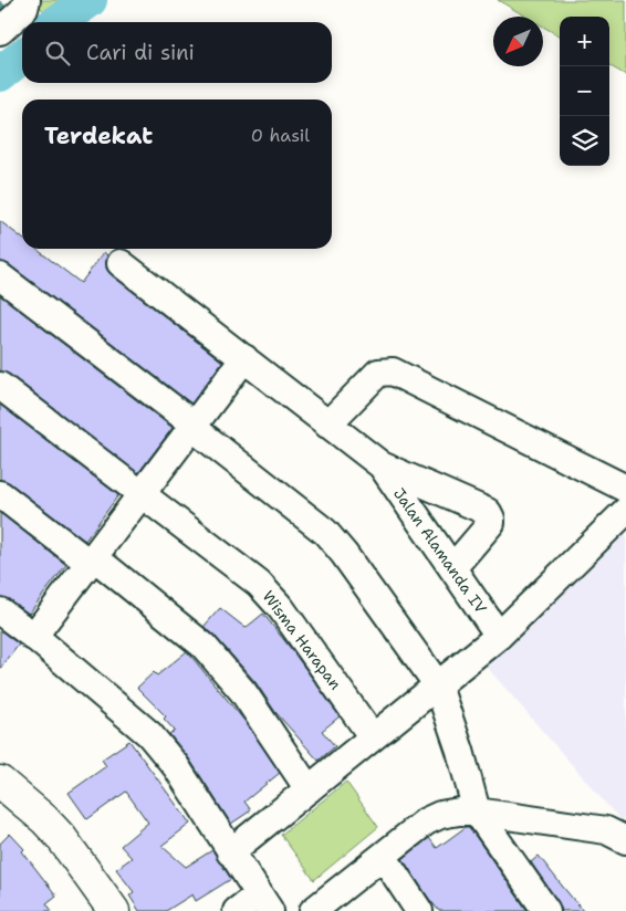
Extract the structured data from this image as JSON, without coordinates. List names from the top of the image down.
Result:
{
  "streets": {
    "street": ["Jalan Alamanda IV", "Wisma Harapan"]
  },
  "north": "bottom left",
  "page": {
    "map_buttons": ["+", "−"],
    "search": "Cari di sini",
    "heading": ["Terdekat", "0 hasil"]
  }
}
